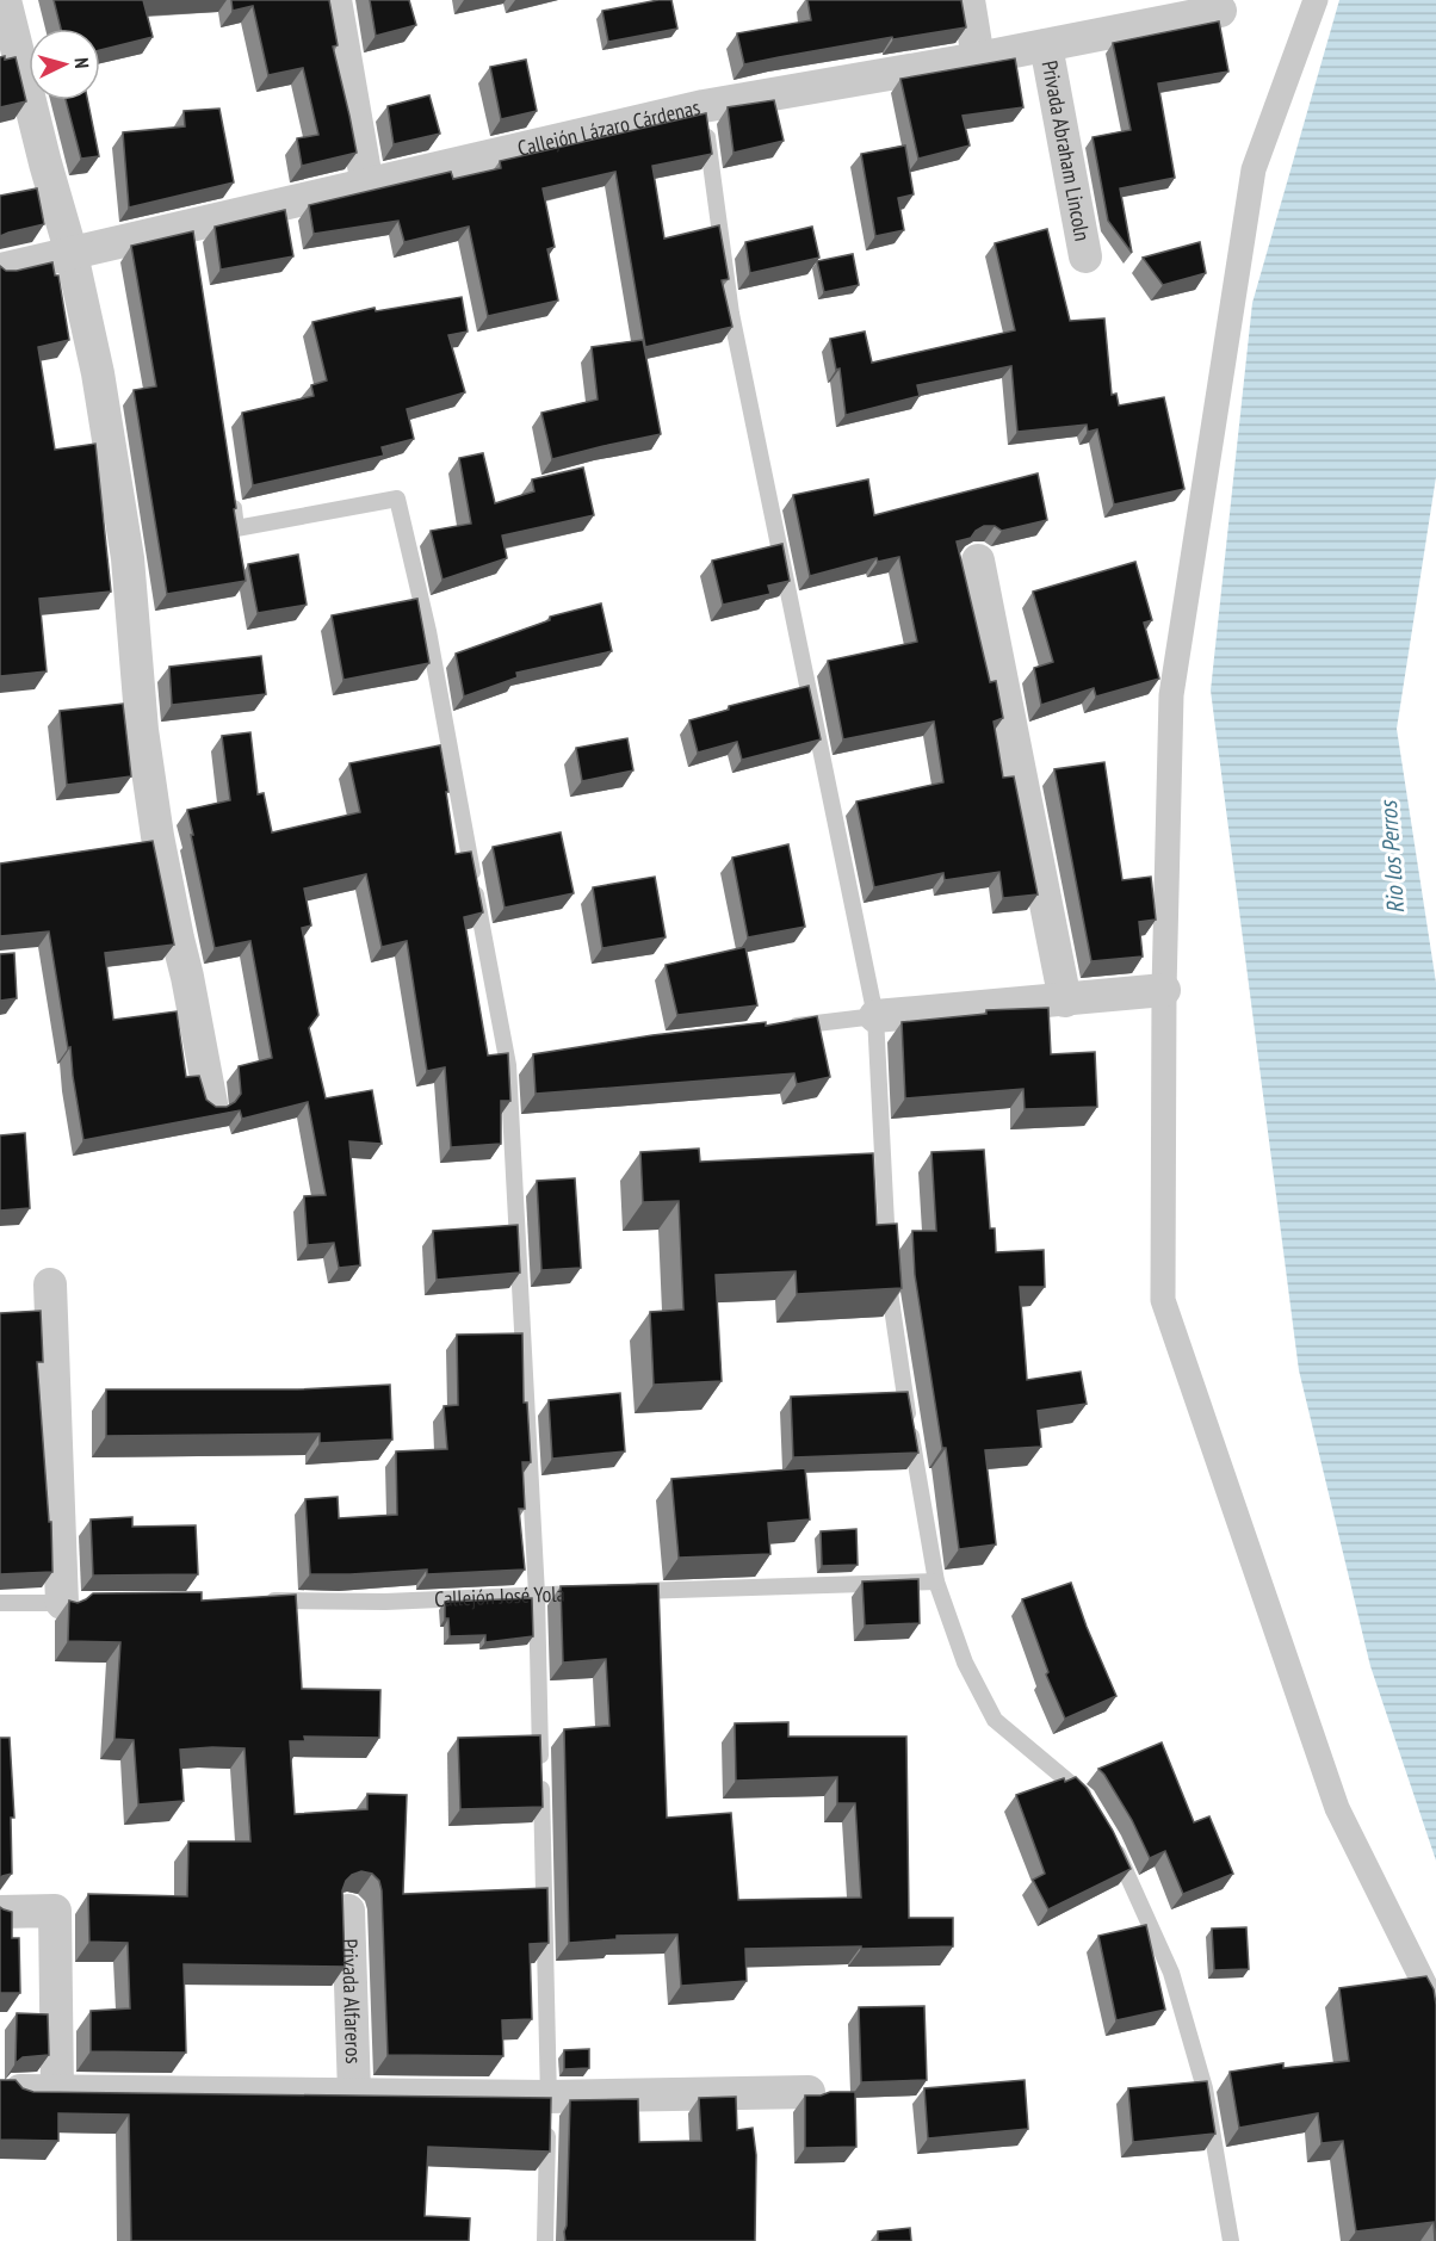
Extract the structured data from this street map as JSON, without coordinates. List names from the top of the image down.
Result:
{
  "streets": {
    "street": ["Callejón Lázaro Cárdenas", "Privada Abraham Lincoln", "Privada Alfareros"],
    "lane": ["Callejón José Yola"]
  },
  "crossings": [
    ["Callejón Lázaro Cárdenas", "Privada Abraham Lincoln"]
  ],
  "water": ["Rio los Perros"],
  "north": "right"
}
